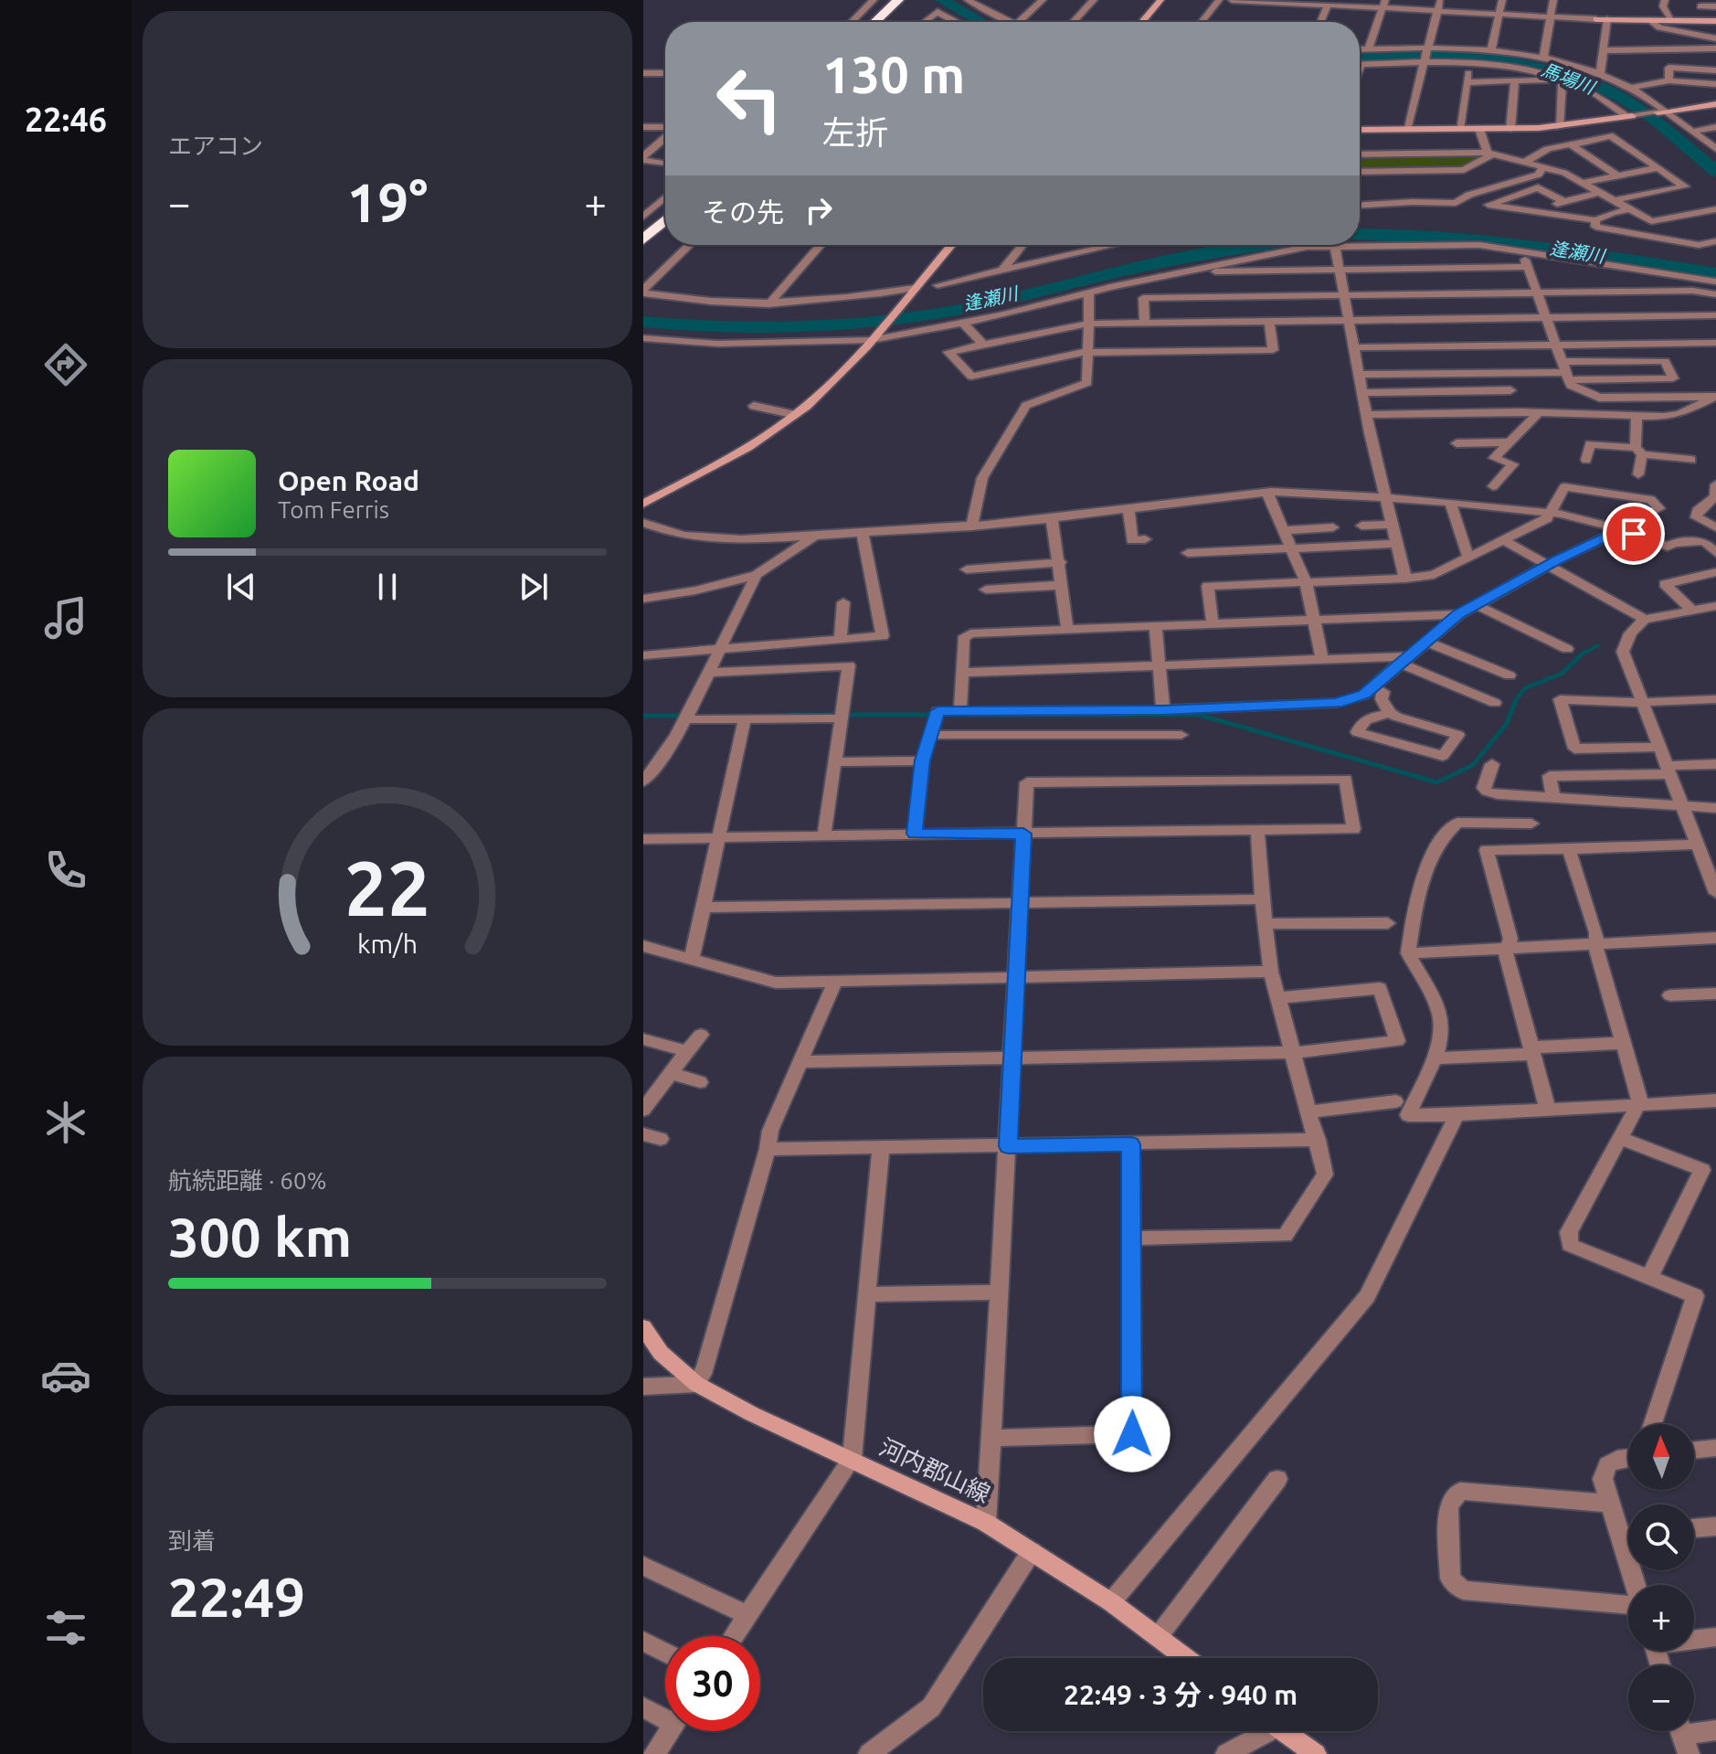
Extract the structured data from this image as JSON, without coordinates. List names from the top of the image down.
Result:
{
  "streets": {
    "street": ["河内郡山線"]
  },
  "water": ["馬場川", "逢瀬川"],
  "north": "top",
  "page": {
    "tabs": "22:46",
    "tile": [
      "エアコン",
      ["航続距離 · 60%", "300 km"],
      ["到着", "22:49"]
    ],
    "turn": ["130 m", "左折"],
    "heat": ["−", "19°", "+"],
    "then": "その先",
    "song": ["Open Road", "Tom Ferris"],
    "map_buttons": ["+", "−"],
    "limit": "30",
    "trip": "22:49 · 3 分 · 940 m",
    "gauge": ["22", "km/h"]
  }
}
